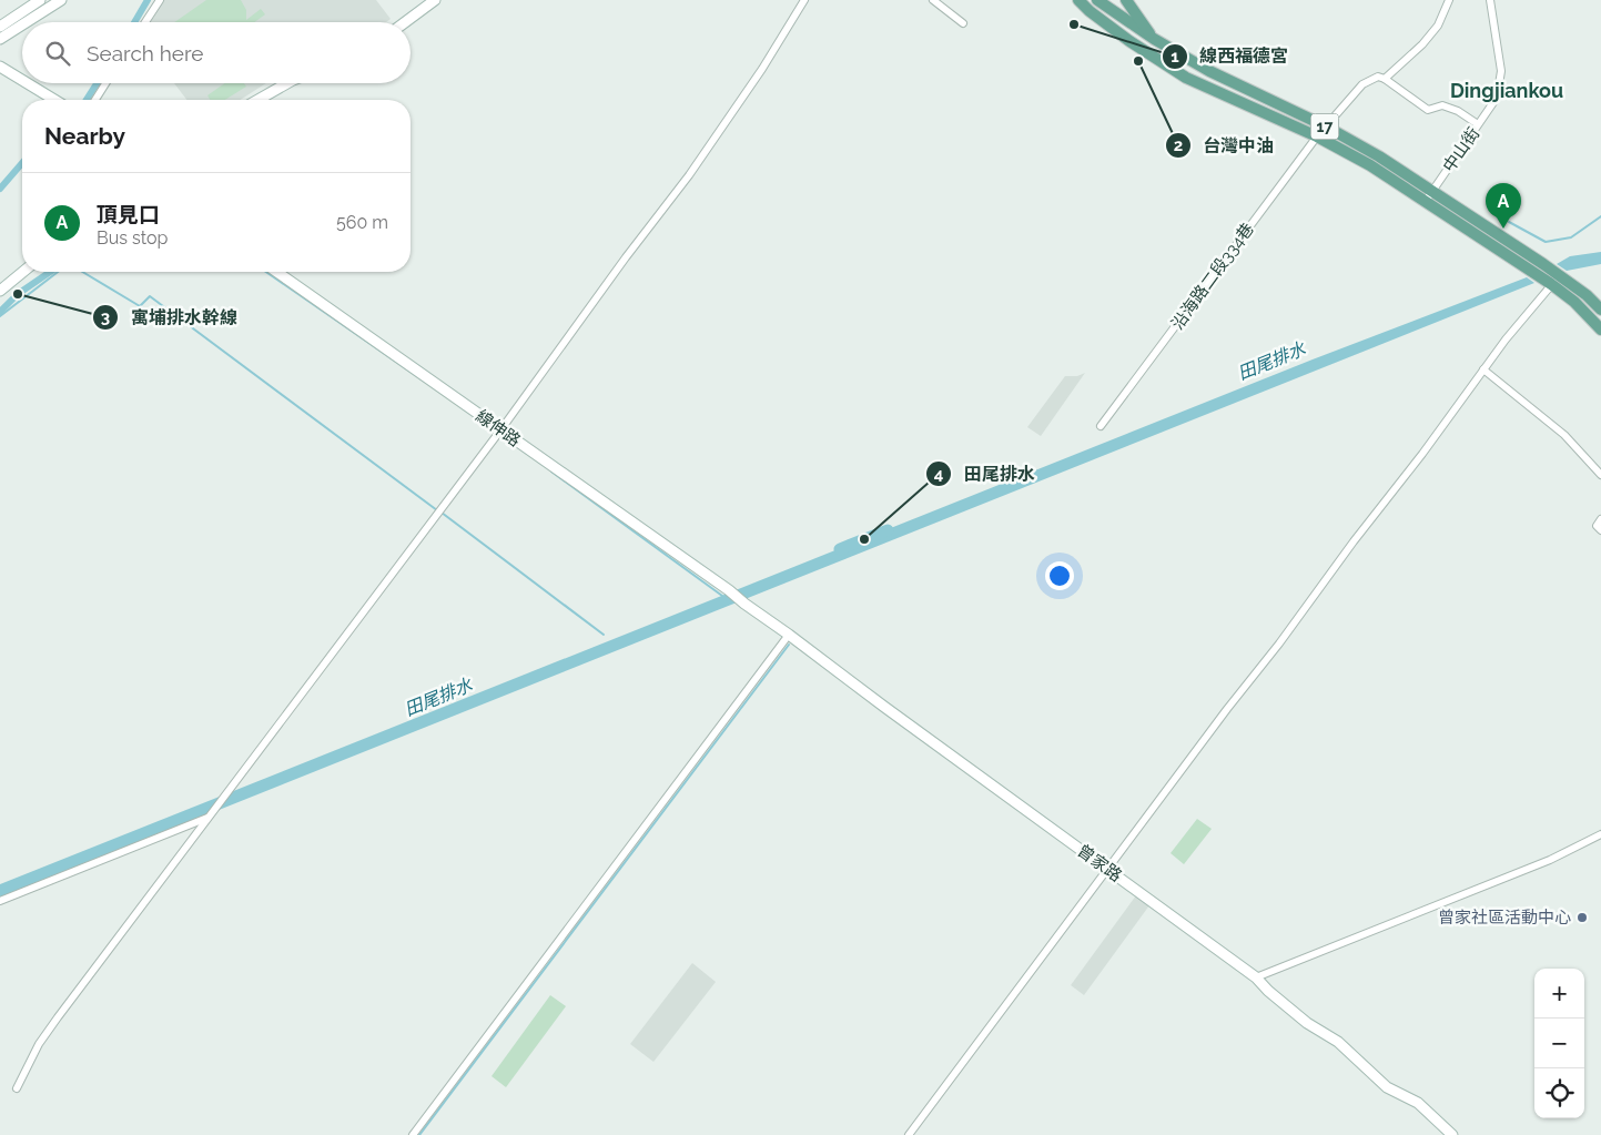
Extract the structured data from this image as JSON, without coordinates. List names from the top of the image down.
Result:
{
  "streets": {
    "main road": ["17"],
    "street": [
      "中山街",
      "沿海路二段334巷",
      "線伸路",
      "曾家路"
    ]
  },
  "crossings": [
    ["17", "中山街"],
    ["17", "沿海路二段334巷"],
    ["線伸路", "曾家路"]
  ],
  "districts": ["Dingjiankou"],
  "water": ["田尾排水"],
  "places": [
    "線西福德宮",
    "台灣中油",
    "寓埔排水幹線",
    "田尾排水",
    "曾家社區活動中心"
  ],
  "page": {
    "search": "Search here",
    "heading": "Nearby",
    "list": [
      {
        "mark": "A",
        "name": "頂見口",
        "note": "Bus stop",
        "value": "560 m"
      }
    ],
    "pins": "A",
    "map_buttons": ["+", "−"]
  }
}
